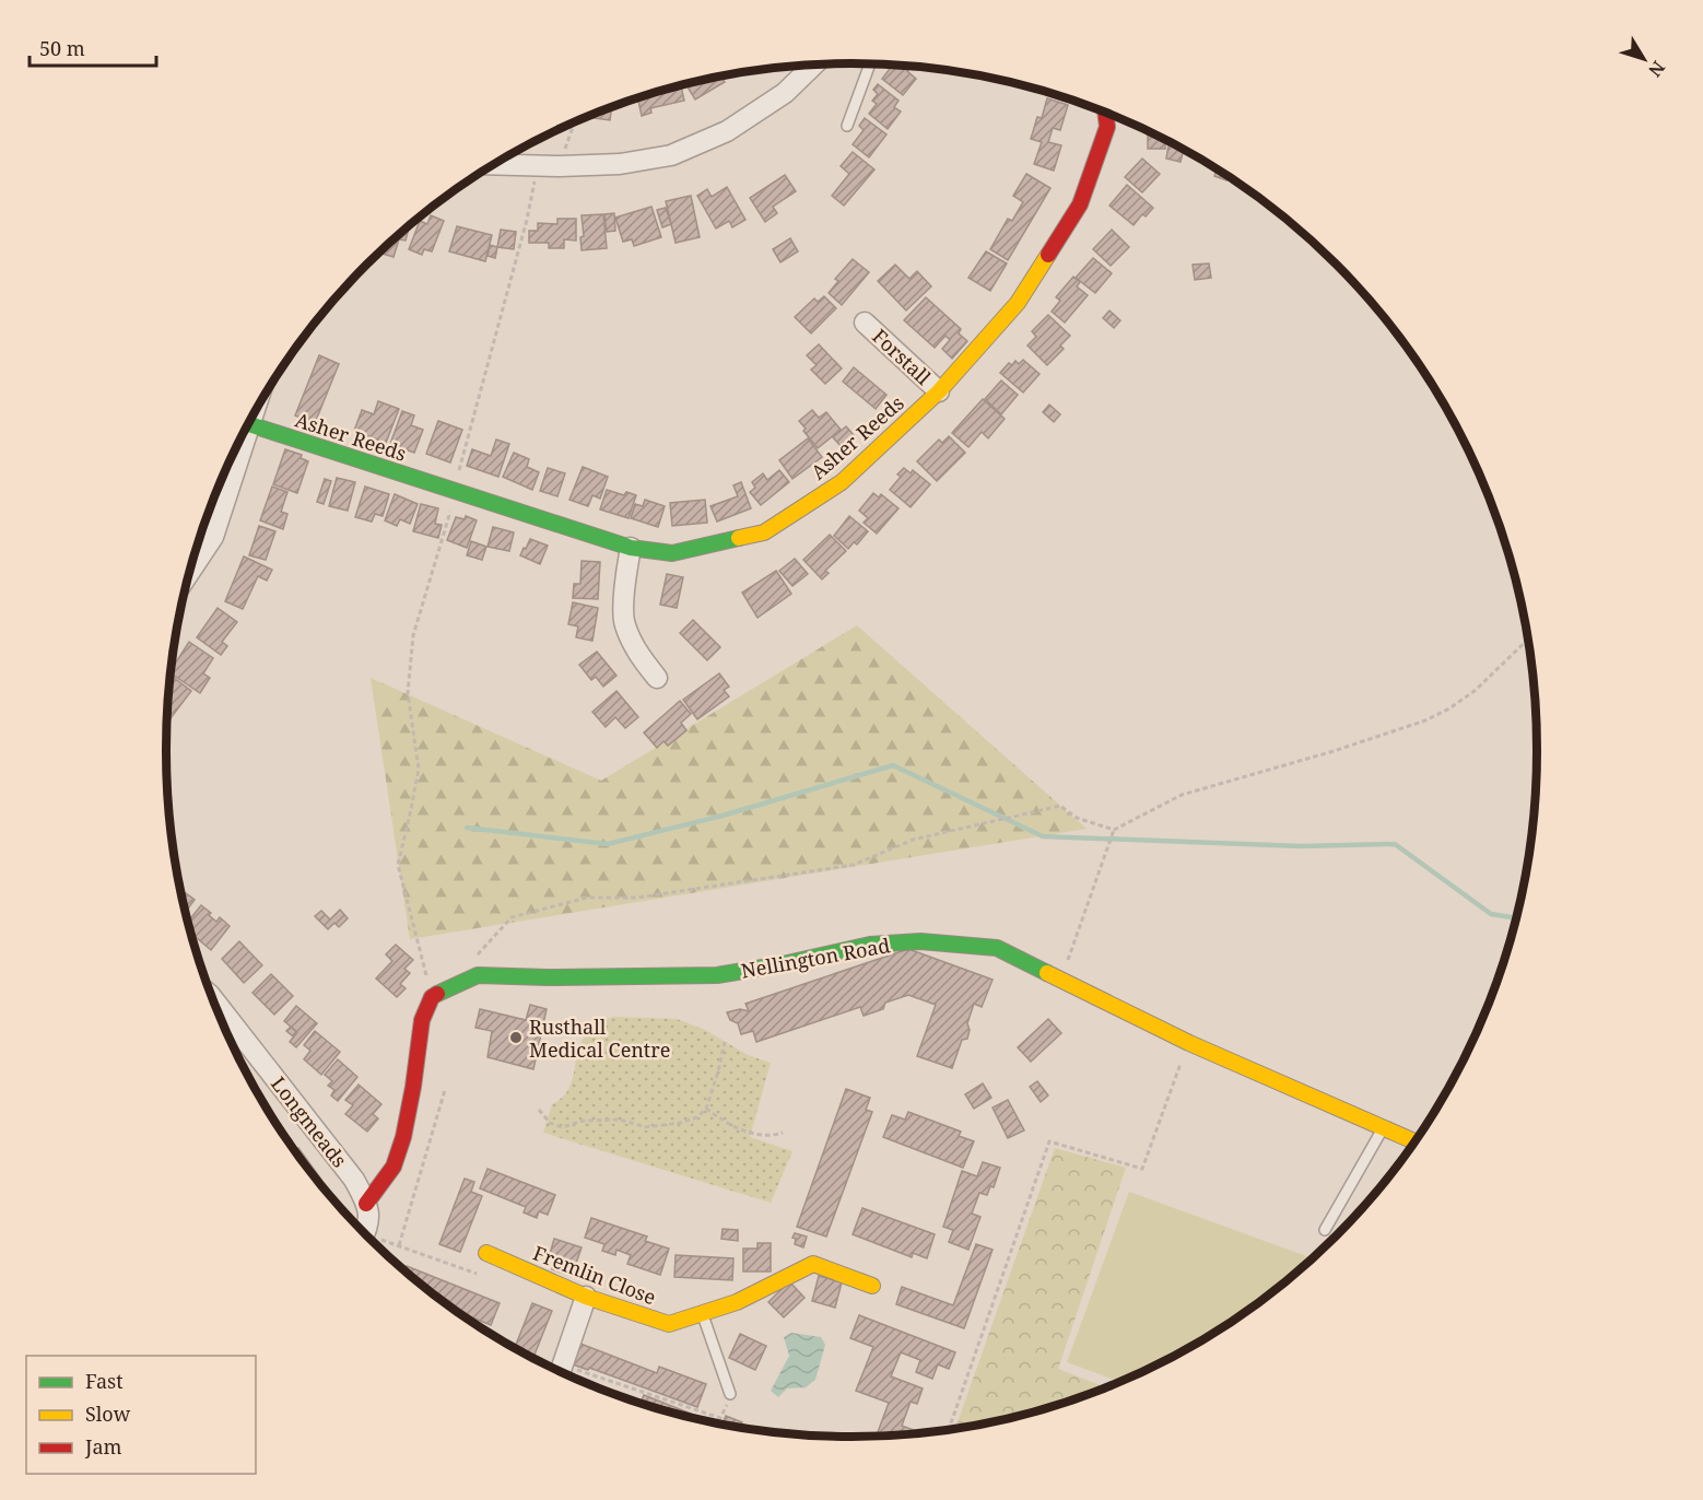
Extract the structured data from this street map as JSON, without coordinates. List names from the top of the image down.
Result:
{
  "streets": {
    "street": [
      "Forstall",
      "Asher Reeds",
      "Nellington Road",
      "Longmeads",
      "Fremlin Close"
    ]
  },
  "crossings": [
    ["Forstall", "Asher Reeds"]
  ],
  "places": ["Rusthall Medical Centre"],
  "legend": ["Fast", "Slow", "Jam"],
  "scale_bar": "50 m",
  "north": "bottom right"
}
